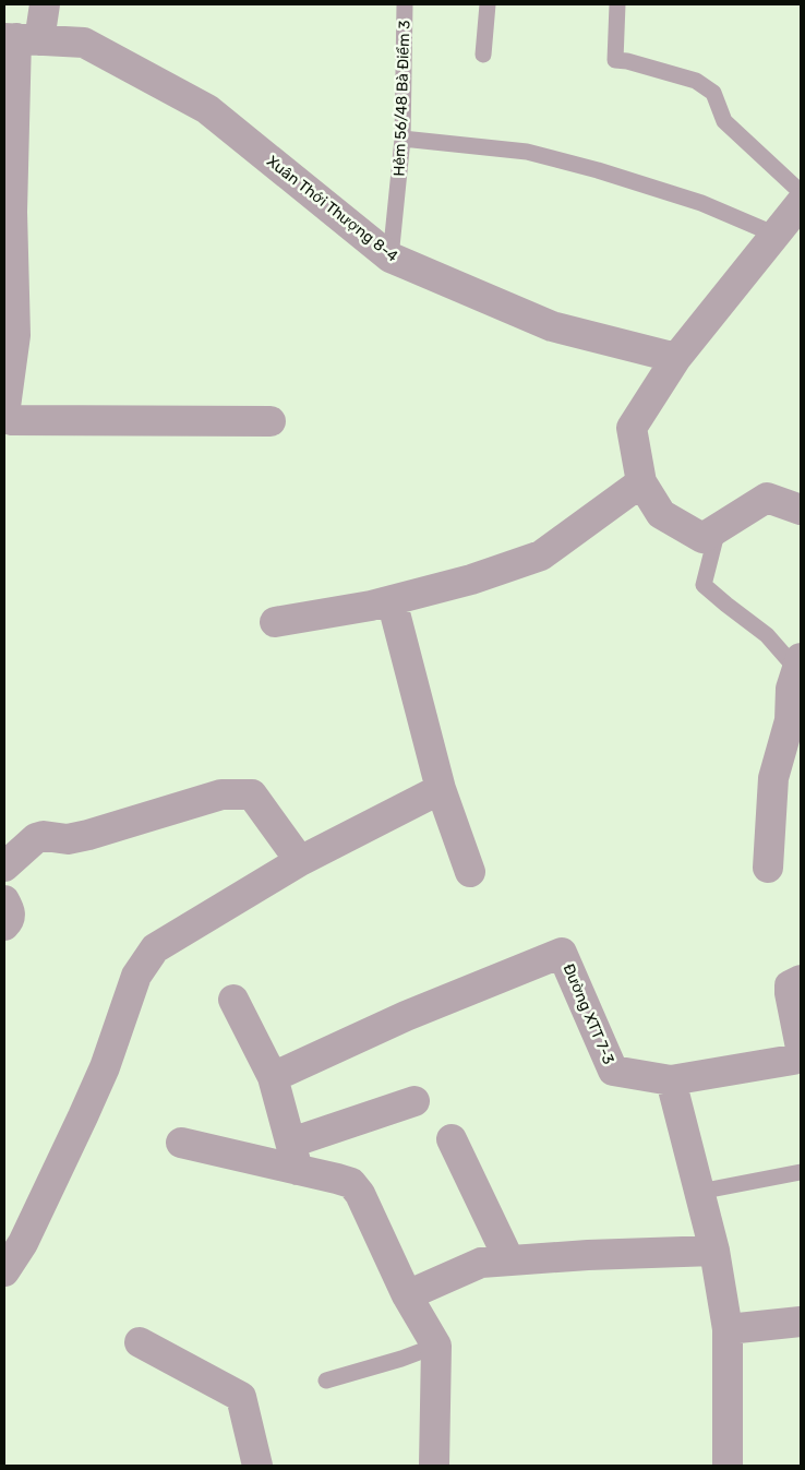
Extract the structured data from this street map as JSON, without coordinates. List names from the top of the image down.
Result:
{
  "streets": {
    "street": ["Xuân Thới Thượng 8-4", "Đường XTT 7-3"],
    "lane": ["Hẻm 56/48 Bà Điểm 3"]
  },
  "crossings": [
    ["Hẻm 56/48 Bà Điểm 3", "Xuân Thới Thượng 8-4"]
  ]
}
